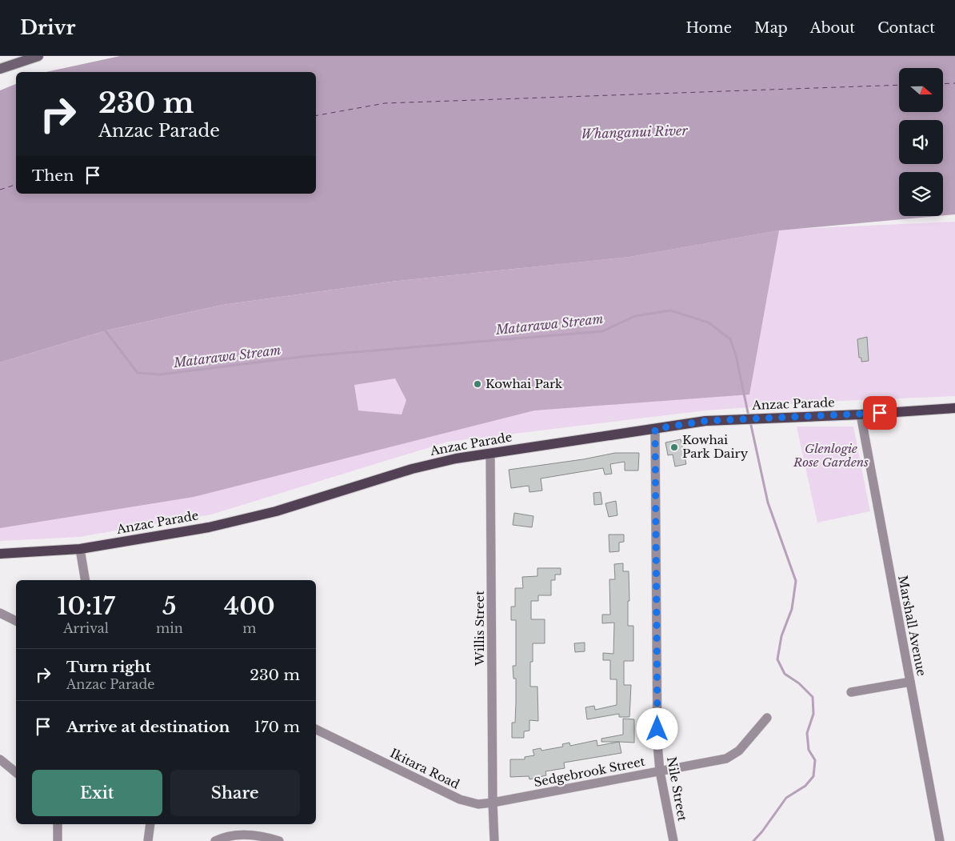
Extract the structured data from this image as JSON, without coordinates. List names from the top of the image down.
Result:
{
  "streets": {
    "main road": ["Anzac Parade"],
    "street": [
      "Marshall Avenue",
      "Willis Street",
      "Ikitara Road",
      "Sedgebrook Street",
      "Nile Street"
    ]
  },
  "crossings": [
    ["Anzac Parade", "Marshall Avenue"],
    ["Anzac Parade", "Willis Street"],
    ["Anzac Parade", "Nile Street"],
    ["Willis Street", "Ikitara Road"],
    ["Willis Street", "Sedgebrook Street"],
    ["Ikitara Road", "Sedgebrook Street"],
    ["Sedgebrook Street", "Nile Street"]
  ],
  "water": ["Whanganui River", "Matarawa Stream"],
  "parks": ["Glenlogie Rose Gardens"],
  "places": ["Kowhai Park", "Kowhai Park Dairy"],
  "north": "right",
  "page": {
    "header": "Drivr",
    "nav": [
      "Home",
      "Map",
      "About",
      "Contact"
    ],
    "turn": ["230 m", "Anzac Parade"],
    "then": "Then",
    "eta": [
      "10:17",
      "Arrival",
      "5",
      "min",
      "400",
      "m"
    ],
    "list": [
      {
        "name": "Turn right",
        "note": "Anzac Parade",
        "value": "230 m"
      },
      {
        "name": "Arrive at destination",
        "value": "170 m"
      }
    ],
    "buttons": ["Exit", "Share"]
  }
}
